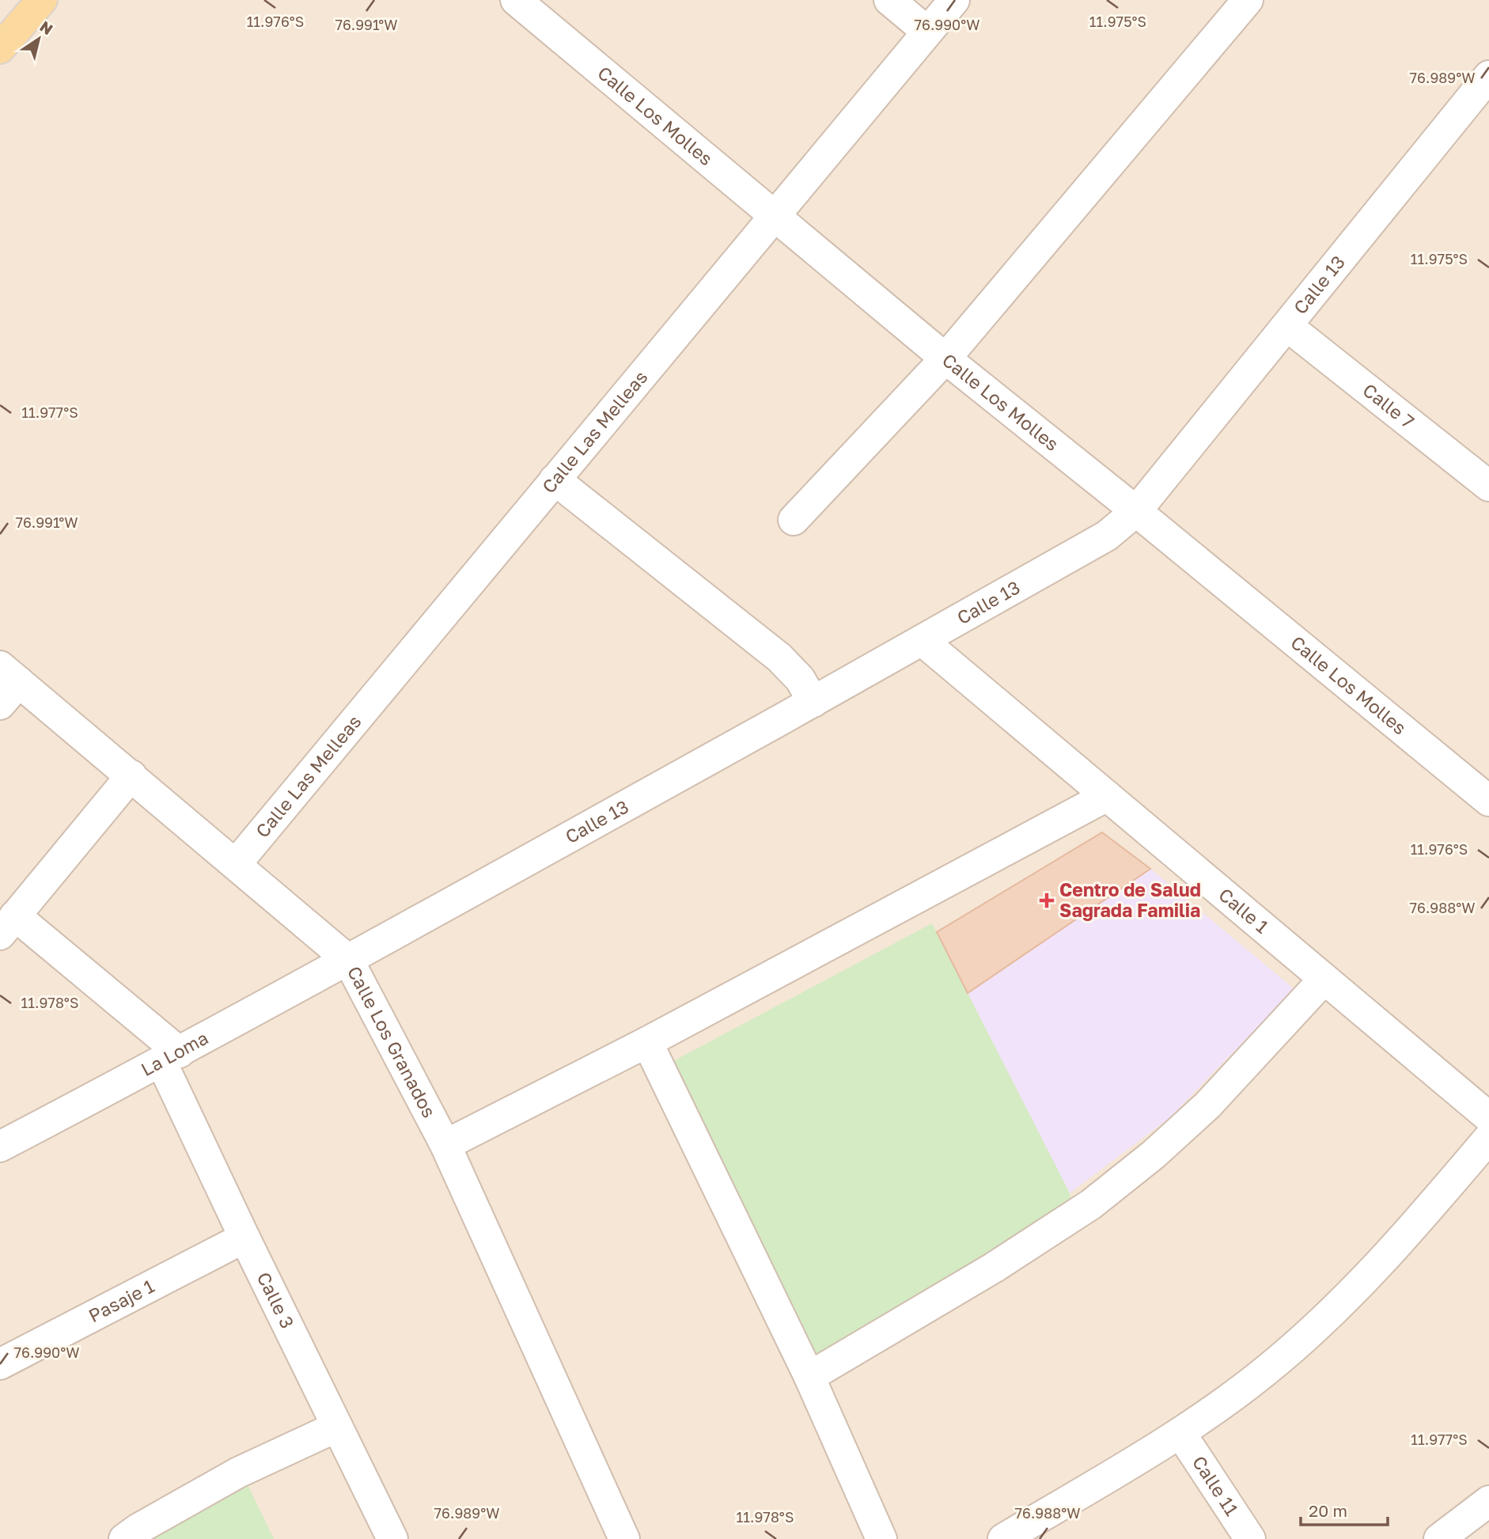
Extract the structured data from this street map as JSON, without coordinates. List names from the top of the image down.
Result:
{
  "streets": {
    "street": [
      "Calle Los Molles",
      "Calle 13",
      "Calle 7",
      "Calle Las Melleas",
      "Calle 1",
      "Calle Los Granados",
      "La Loma",
      "Pasaje 1",
      "Calle 3",
      "Calle 11"
    ]
  },
  "crossings": [
    ["Calle Los Molles", "Calle 13"],
    ["Calle Los Molles", "Calle Las Melleas"],
    ["Calle 13", "Calle 7"],
    ["Calle 13", "Calle 1"],
    ["Calle 13", "Calle Los Granados"],
    ["Calle 13", "La Loma"],
    ["Calle Las Melleas", "Calle Los Granados"],
    ["Calle Los Granados", "La Loma"],
    ["La Loma", "Calle 3"],
    ["Pasaje 1", "Calle 3"]
  ],
  "places": {
    "health": ["Centro de Salud Sagrada Familia"]
  },
  "scale_bar": "20 m",
  "north": "top right",
  "coordinates": [
    "11.976°S",
    "11.975°S",
    "76.991°W",
    "76.990°W",
    "76.989°W",
    "11.977°S",
    "76.988°W",
    "11.978°S"
  ]
}
